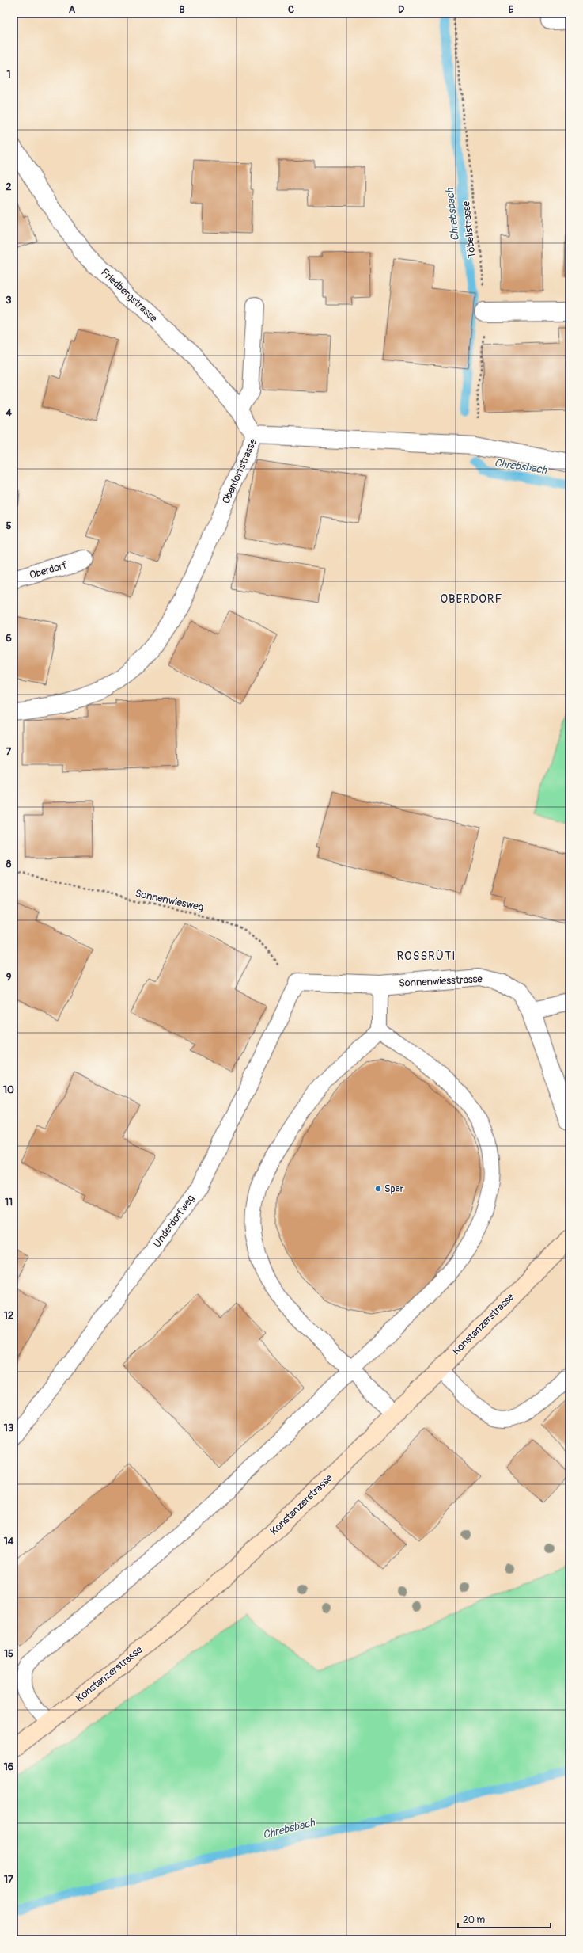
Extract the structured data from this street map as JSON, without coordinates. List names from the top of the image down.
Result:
{
  "streets": {
    "main road": ["Konstanzerstrasse"],
    "street": [
      "Friedbergstrasse",
      "Oberdorfstrasse",
      "Oberdorf",
      "Sonnenwiesstrasse"
    ],
    "lane": ["Underdorfweg"],
    "path": ["Töbelistrasse", "Sonnenwiesweg"]
  },
  "crossings": [
    ["Töbelistrasse", "Oberdorfstrasse"],
    ["Friedbergstrasse", "Oberdorfstrasse"],
    ["Sonnenwiesweg", "Sonnenwiesstrasse"],
    ["Sonnenwiesweg", "Underdorfweg"],
    ["Sonnenwiesstrasse", "Underdorfweg"]
  ],
  "districts": ["OBERDORF", "ROSSRÜTI"],
  "water": ["Chrebsbach"],
  "places": ["Spar"],
  "scale_bar": "20 m",
  "grid": {
    "columns": [
      "A",
      "B",
      "C",
      "D",
      "E"
    ],
    "rows": [
      "1",
      "2",
      "3",
      "4",
      "5",
      "6",
      "7",
      "8",
      "9",
      "10",
      "11",
      "12",
      "13",
      "14",
      "15",
      "16",
      "17"
    ]
  }
}
